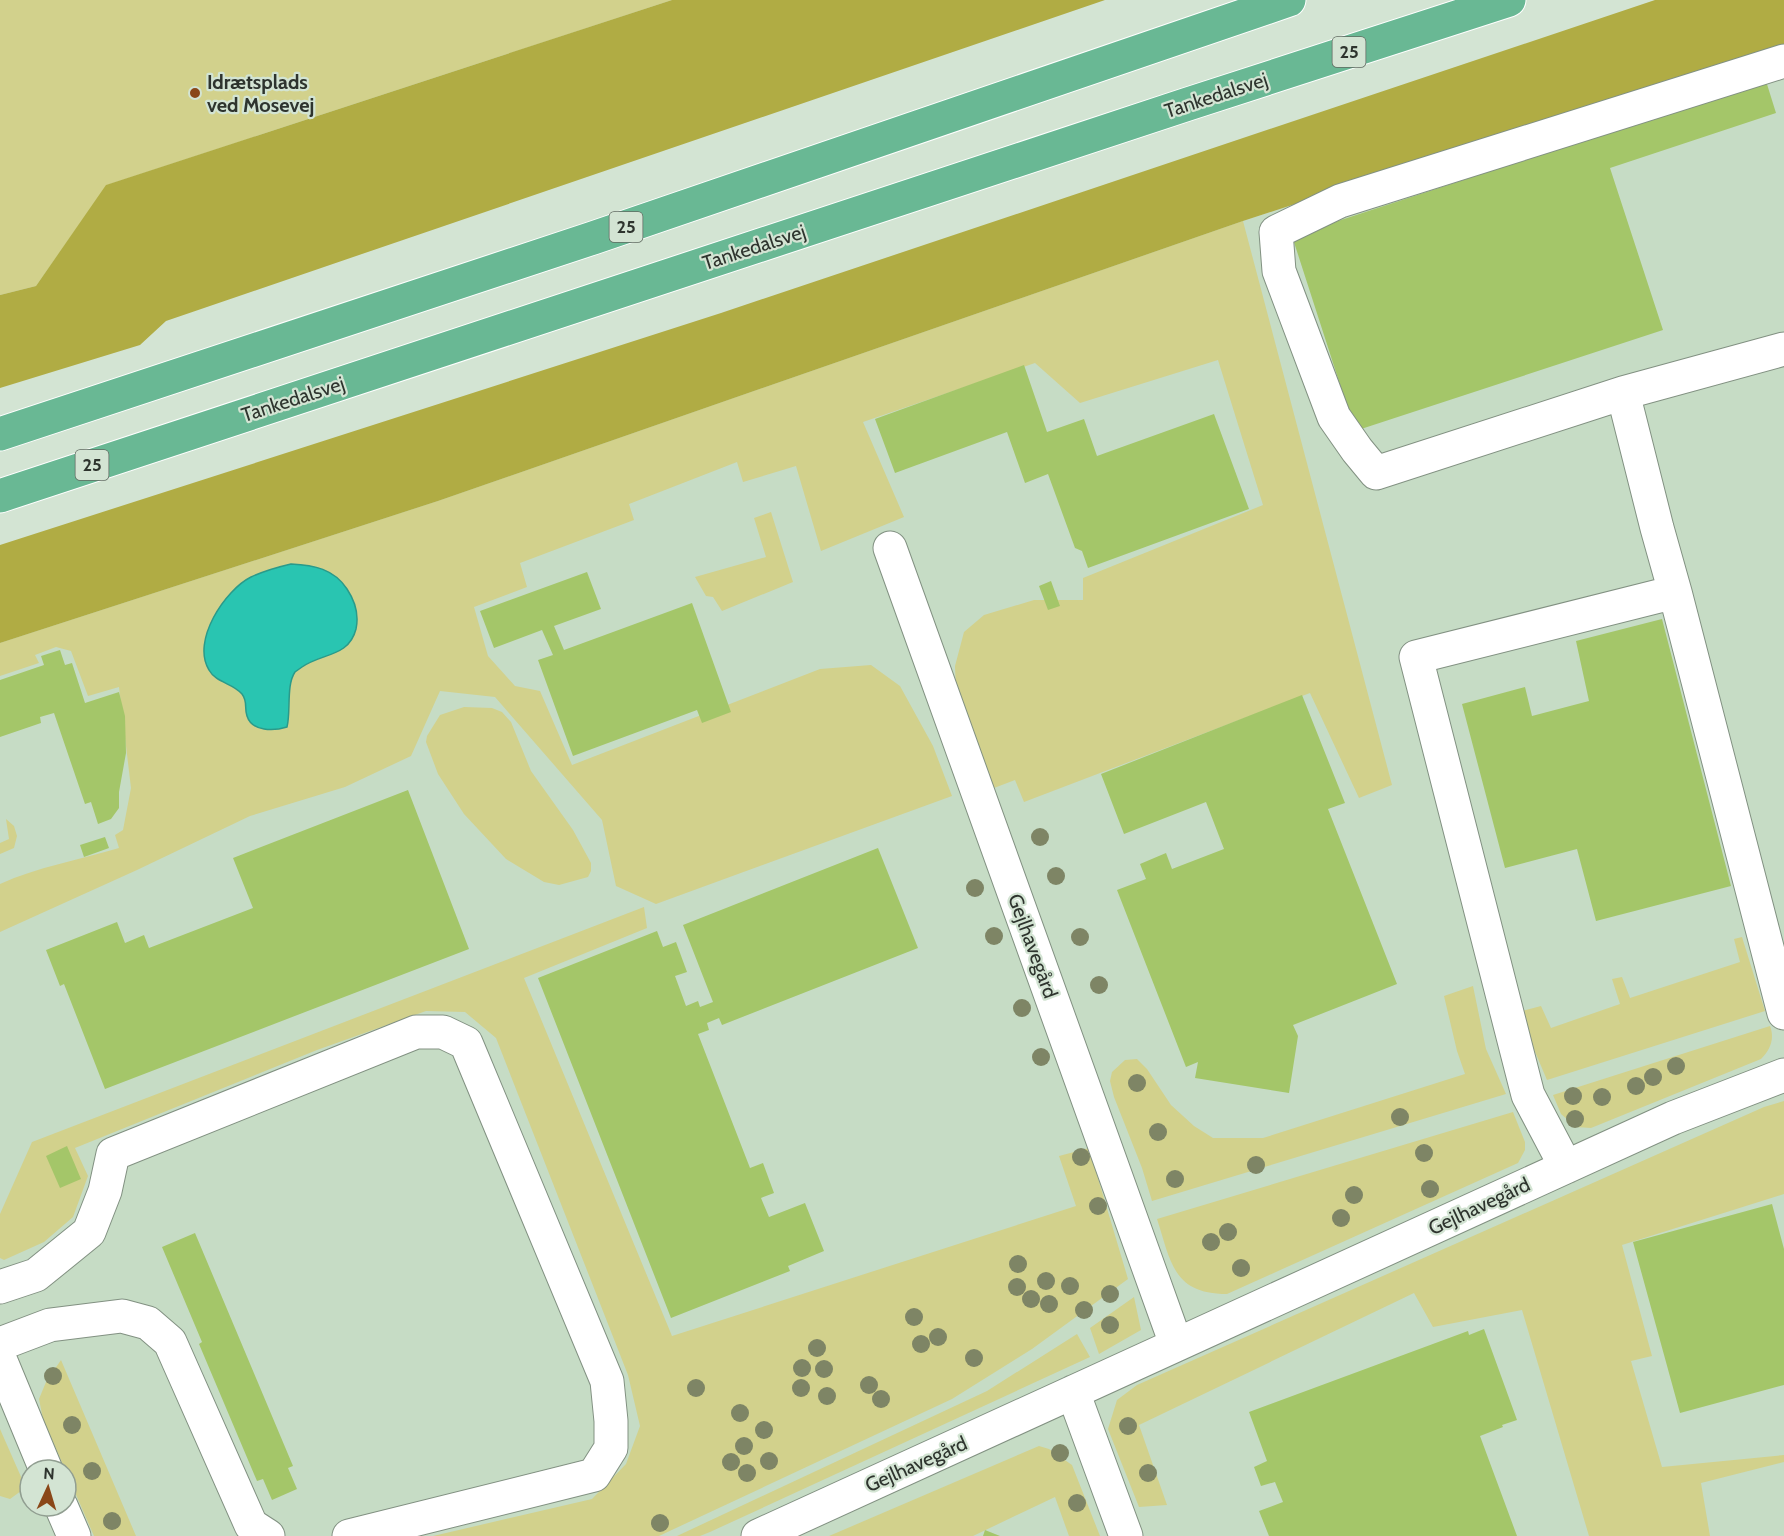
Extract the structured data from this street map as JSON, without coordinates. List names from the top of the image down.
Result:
{
  "streets": {
    "highway": ["25", "Tankedalsvej"],
    "street": ["Gejlhavegård"]
  },
  "places": ["Idrætsplads ved Mosevej"],
  "north": "top"
}
